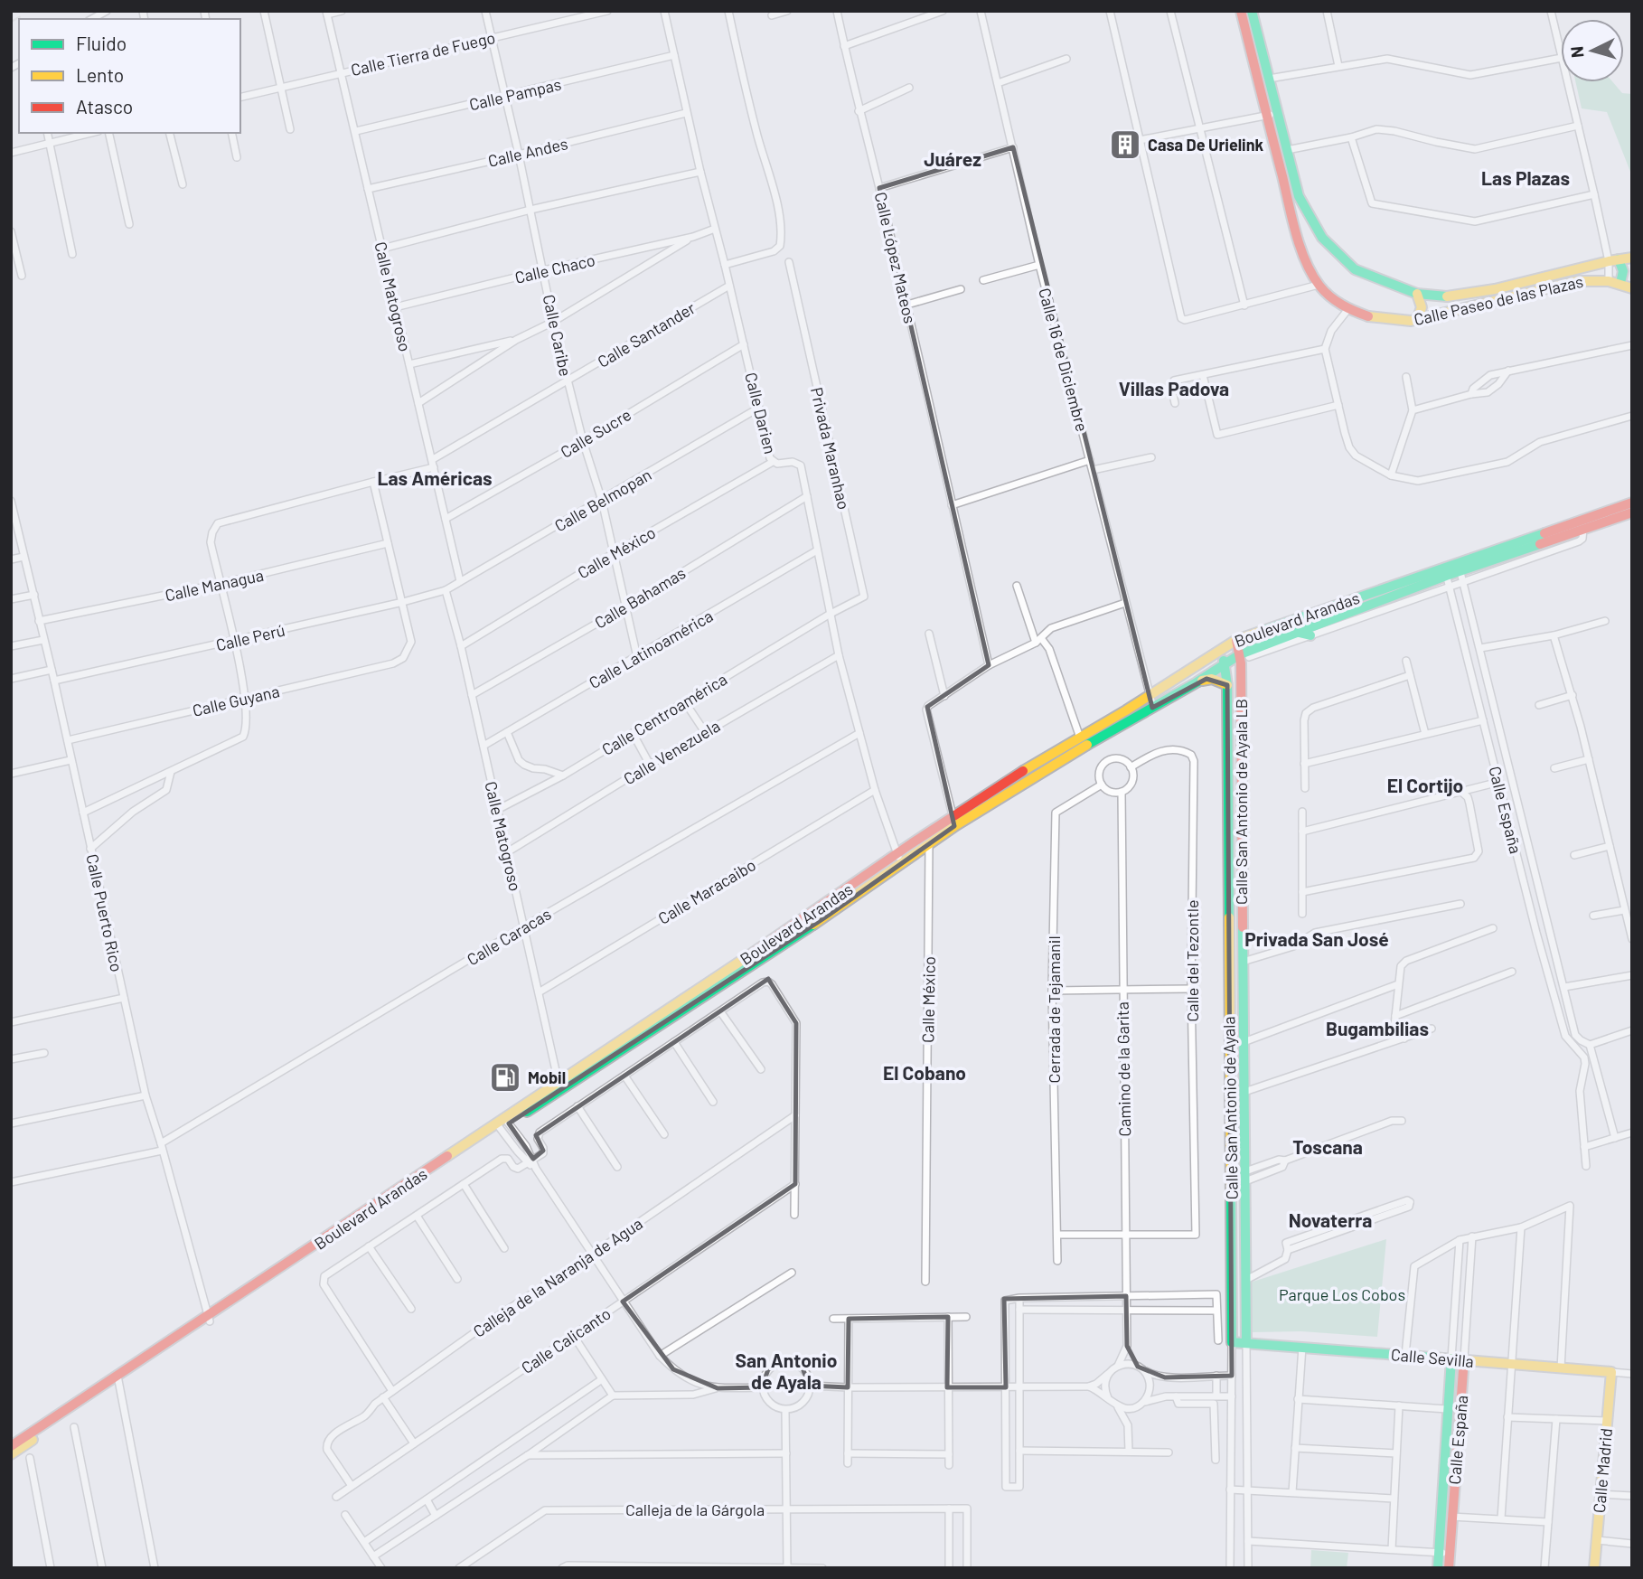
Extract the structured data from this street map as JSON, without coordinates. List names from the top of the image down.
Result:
{
  "streets": {
    "street": [
      "Calle Tierra de Fuego",
      "Calle Pampas",
      "Calle Andes",
      "Calle López Mateos",
      "Calle Chaco",
      "Calle Matogroso",
      "Calle Paseo de las Plazas",
      "Calle Santander",
      "Calle Caribe",
      "Calle 16 de Diciembre",
      "Calle Darien",
      "Calle Sucre",
      "Privada Maranhao",
      "Calle Belmopan",
      "Calle México",
      "Calle Managua",
      "Calle Bahamas",
      "Boulevard Arandas",
      "Calle Perú",
      "Calle Latinoamérica",
      "Calle Guyana",
      "Calle Centroamérica",
      "Calle Venezuela",
      "Calle San Antonio de Ayala LB",
      "Calle España",
      "Calle Maracaibo",
      "Calle Puerto Rico",
      "Calle Caracas",
      "Calle del Tezontle",
      "Cerrada de Tejamanil",
      "Camino de la Garita",
      "Calle San Antonio de Ayala",
      "Calleja de la Naranja de Agua",
      "Calle Calicanto",
      "Calle Sevilla",
      "Calle Madrid",
      "Calleja de la Gárgola"
    ]
  },
  "crossings": [
    ["Calle Tierra de Fuego", "Calle Matogroso"],
    ["Calle Tierra de Fuego", "Calle Caribe"],
    ["Calle Pampas", "Calle Matogroso"],
    ["Calle Pampas", "Calle Caribe"],
    ["Calle Pampas", "Calle Darien"],
    ["Calle Andes", "Calle Matogroso"],
    ["Calle Andes", "Calle Caribe"],
    ["Calle Andes", "Calle Darien"],
    ["Calle Chaco", "Calle Matogroso"],
    ["Calle Chaco", "Calle Caribe"],
    ["Calle Chaco", "Calle Darien"],
    ["Calle Matogroso", "Calle Santander"],
    ["Calle Matogroso", "Calle Sucre"],
    ["Calle Matogroso", "Calle Belmopan"],
    ["Calle Matogroso", "Calle México"],
    ["Calle Matogroso", "Calle Bahamas"],
    ["Calle Matogroso", "Boulevard Arandas"],
    ["Calle Matogroso", "Calle Perú"],
    ["Calle Matogroso", "Calle Latinoamérica"],
    ["Calle Matogroso", "Calle Centroamérica"],
    ["Calle Matogroso", "Calle Venezuela"],
    ["Calle Matogroso", "Calle Maracaibo"],
    ["Calle Matogroso", "Calle Caracas"],
    ["Calle Santander", "Calle Caribe"],
    ["Calle Santander", "Calle Darien"],
    ["Calle Caribe", "Calle Sucre"],
    ["Calle Caribe", "Calle Belmopan"],
    ["Calle Caribe", "Calle México"],
    ["Calle Caribe", "Calle Bahamas"],
    ["Calle Caribe", "Calle Latinoamérica"],
    ["Calle 16 de Diciembre", "Boulevard Arandas"],
    ["Calle Darien", "Calle Sucre"],
    ["Calle Darien", "Privada Maranhao"],
    ["Calle Darien", "Calle Belmopan"],
    ["Calle Darien", "Calle México"],
    ["Calle Darien", "Calle Bahamas"],
    ["Calle Darien", "Boulevard Arandas"],
    ["Calle Darien", "Calle Latinoamérica"],
    ["Calle Darien", "Calle Centroamérica"],
    ["Calle Darien", "Calle Venezuela"],
    ["Calle Darien", "Calle Maracaibo"],
    ["Calle Darien", "Calle Caracas"],
    ["Privada Maranhao", "Calle Centroamérica"],
    ["Calle Belmopan", "Calle Perú"],
    ["Calle México", "Boulevard Arandas"],
    ["Calle Managua", "Calle Puerto Rico"],
    ["Boulevard Arandas", "Calle San Antonio de Ayala LB"],
    ["Boulevard Arandas", "Calle España"],
    ["Boulevard Arandas", "Calle Puerto Rico"],
    ["Boulevard Arandas", "Calle San Antonio de Ayala"],
    ["Calle Perú", "Calle Guyana"],
    ["Calle Perú", "Calle Puerto Rico"],
    ["Calle Guyana", "Calle Puerto Rico"],
    ["Calle San Antonio de Ayala LB", "Calle Sevilla"],
    ["Calle España", "Calle Sevilla"],
    ["Calle Puerto Rico", "Calle Caracas"],
    ["Calle del Tezontle", "Cerrada de Tejamanil"],
    ["Calle del Tezontle", "Camino de la Garita"],
    ["Cerrada de Tejamanil", "Camino de la Garita"],
    ["Calle San Antonio de Ayala", "Calle Sevilla"],
    ["Calleja de la Naranja de Agua", "Calle Calicanto"],
    ["Calle Sevilla", "Calle Madrid"]
  ],
  "districts": [
    "Juárez",
    "Las Plazas",
    "Villas Padova",
    "Las Américas",
    "El Cortijo",
    "Privada San José",
    "Bugambilias",
    "El Cobano",
    "Toscana",
    "Novaterra",
    "San Antonio de Ayala"
  ],
  "parks": ["Parque Los Cobos"],
  "places": {
    "building": ["Casa De Urielink"],
    "fuel station": ["Mobil"]
  },
  "legend": ["Fluido", "Lento", "Atasco"],
  "north": "left"
}
